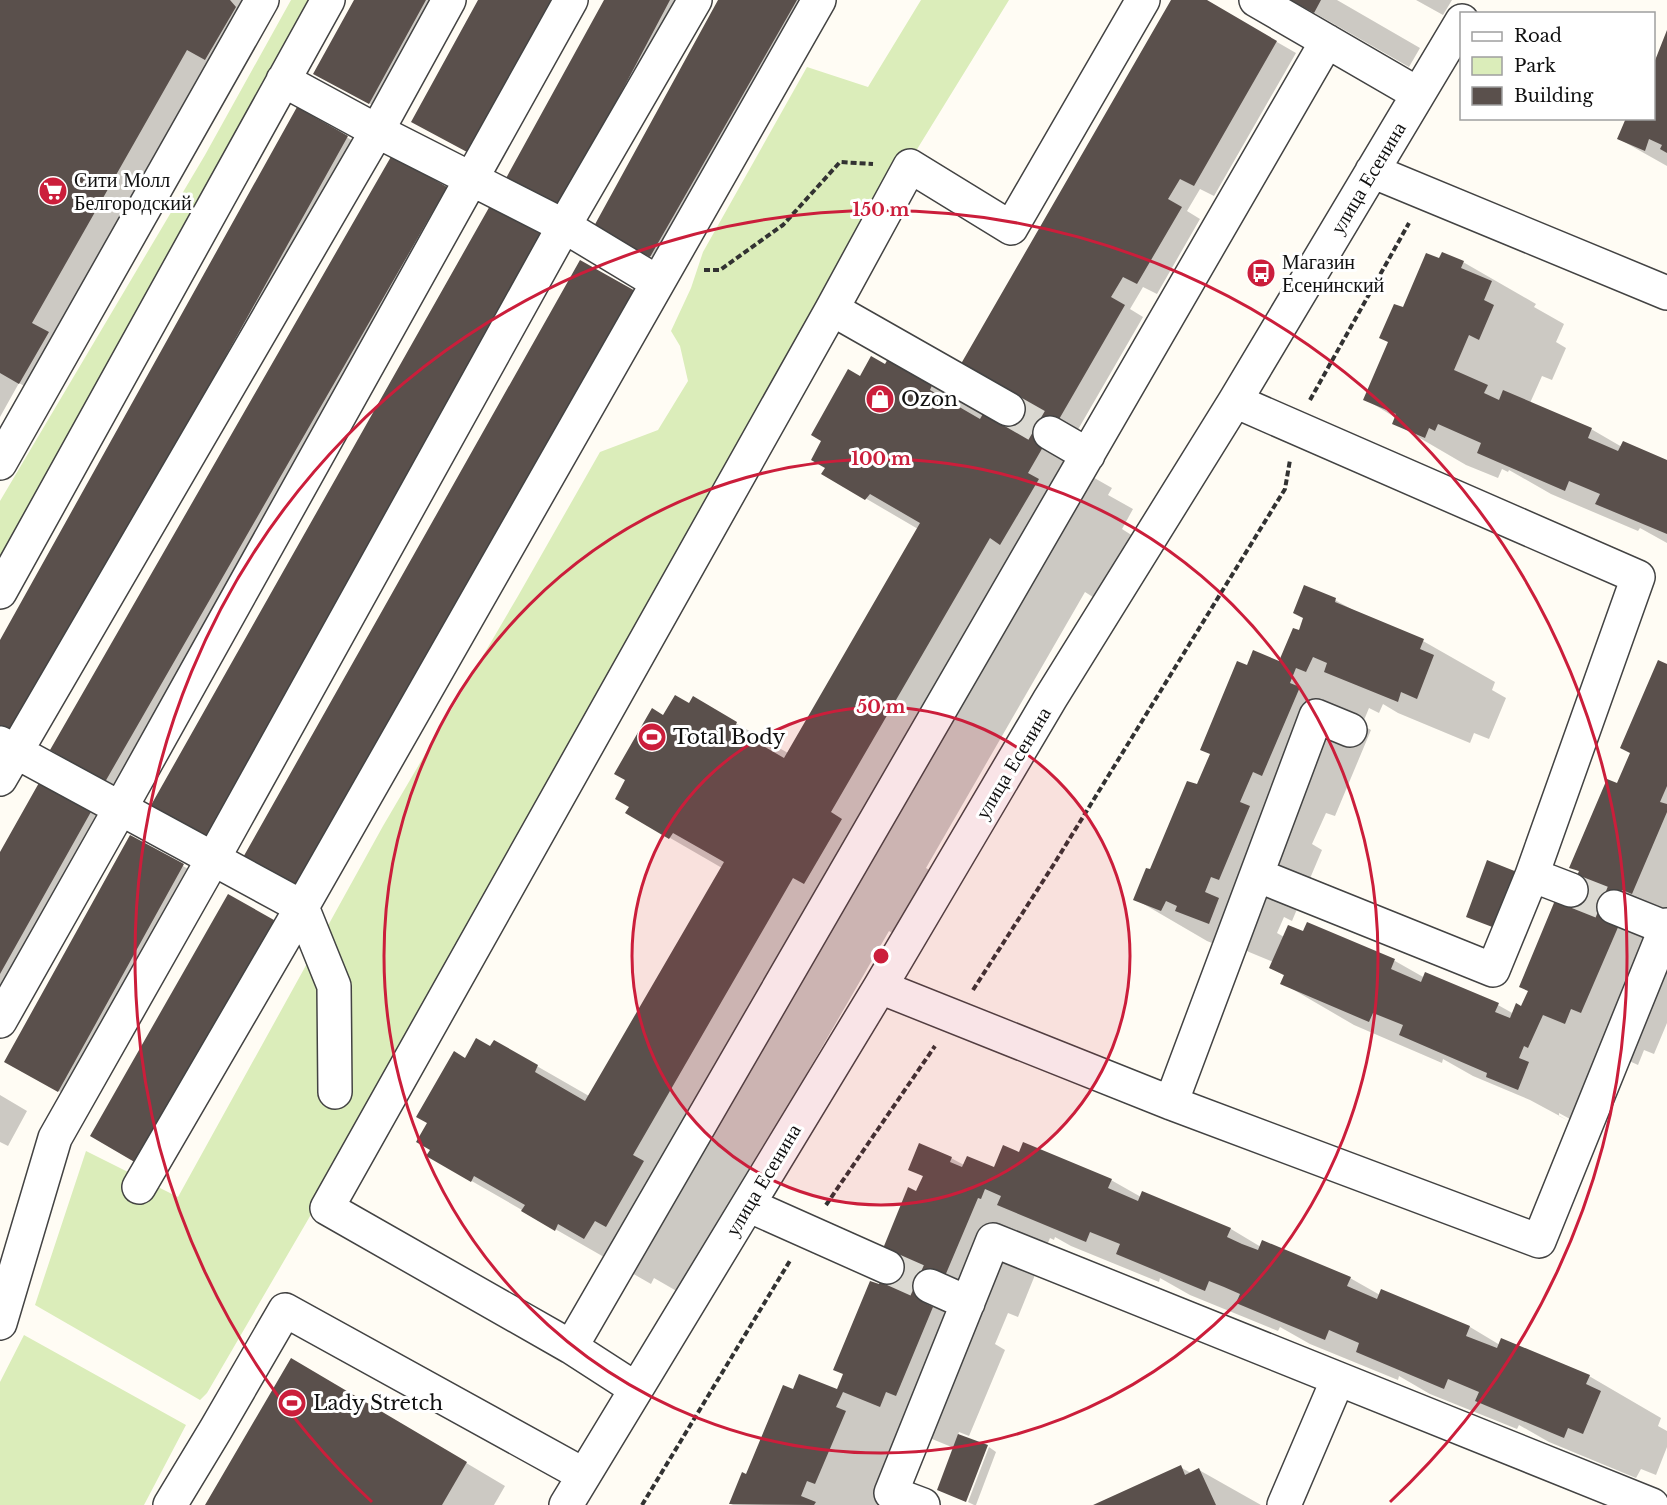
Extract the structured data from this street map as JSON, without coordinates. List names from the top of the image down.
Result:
{
  "streets": {
    "street": ["улица Есенина"]
  },
  "places": {
    "supermarket": ["Сити Молл Белгородский"],
    "bus stop": ["Магазин Есенинский"],
    "shop": ["Ozon"],
    "sports": ["Total Body", "Lady Stretch"]
  },
  "legend": ["Road", "Park", "Building"],
  "rings": ["150 m", "100 m", "50 m"]
}
